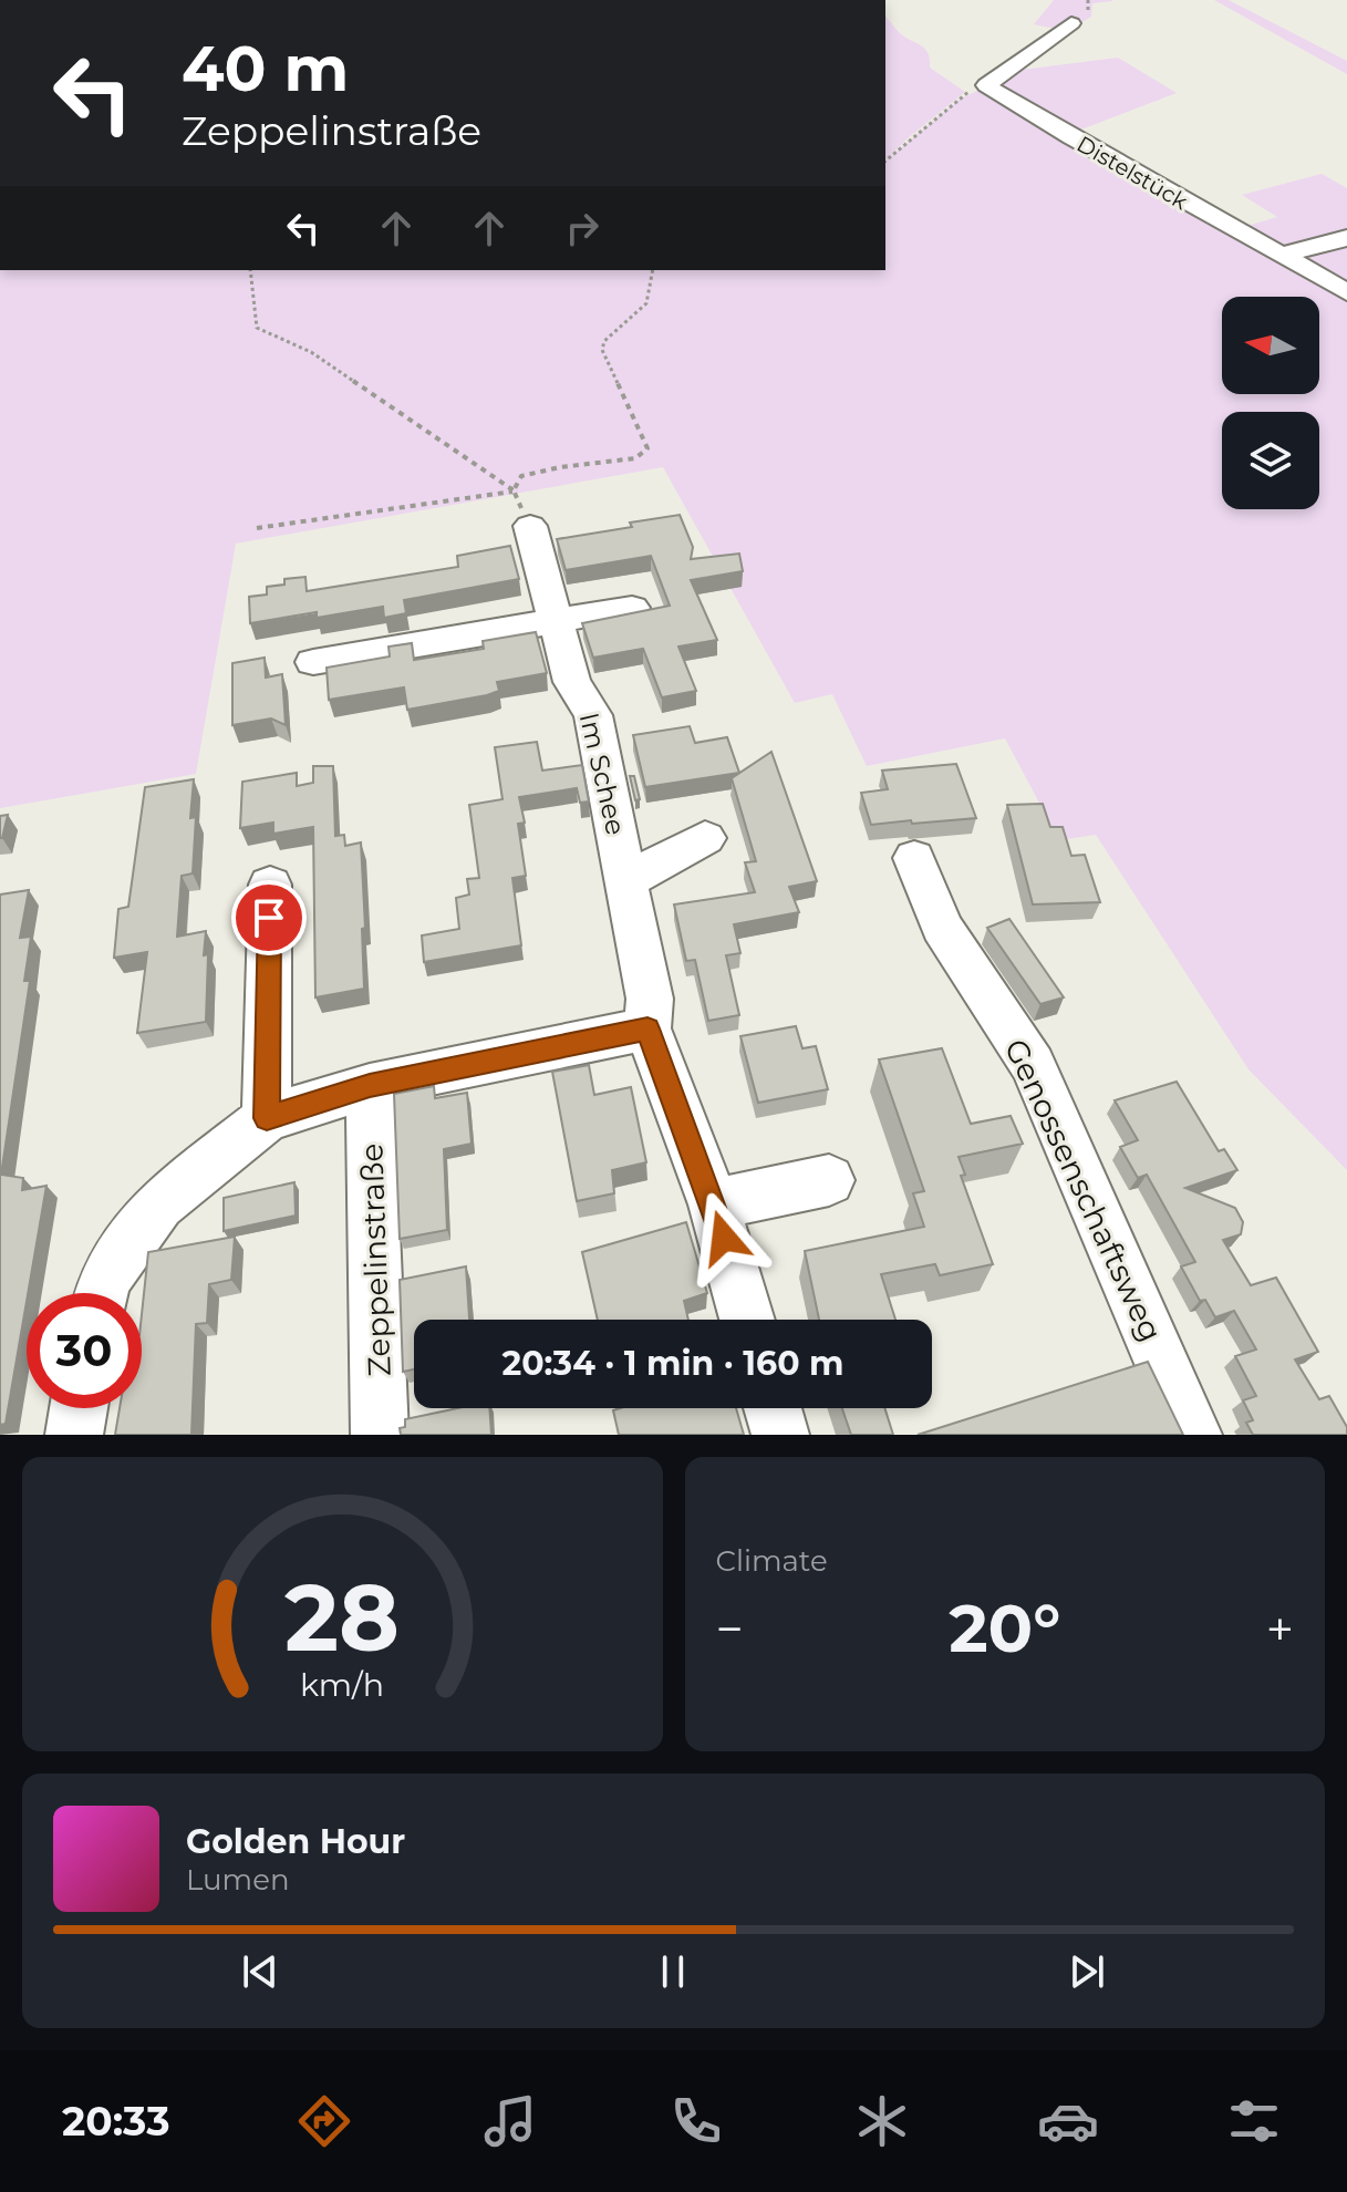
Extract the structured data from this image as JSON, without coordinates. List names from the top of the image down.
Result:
{
  "streets": {
    "street": [
      "Distelstück",
      "Im Schee",
      "Genossenschaftsweg",
      "Zeppelinstraße"
    ]
  },
  "north": "left",
  "page": {
    "turn": ["40 m", "Zeppelinstraße"],
    "limit": "30",
    "trip": "20:34 · 1 min · 160 m",
    "tile": "Climate",
    "heat": ["−", "20°", "+"],
    "song": ["Golden Hour", "Lumen"],
    "tabs": "20:33",
    "gauge": ["28", "km/h"]
  }
}
